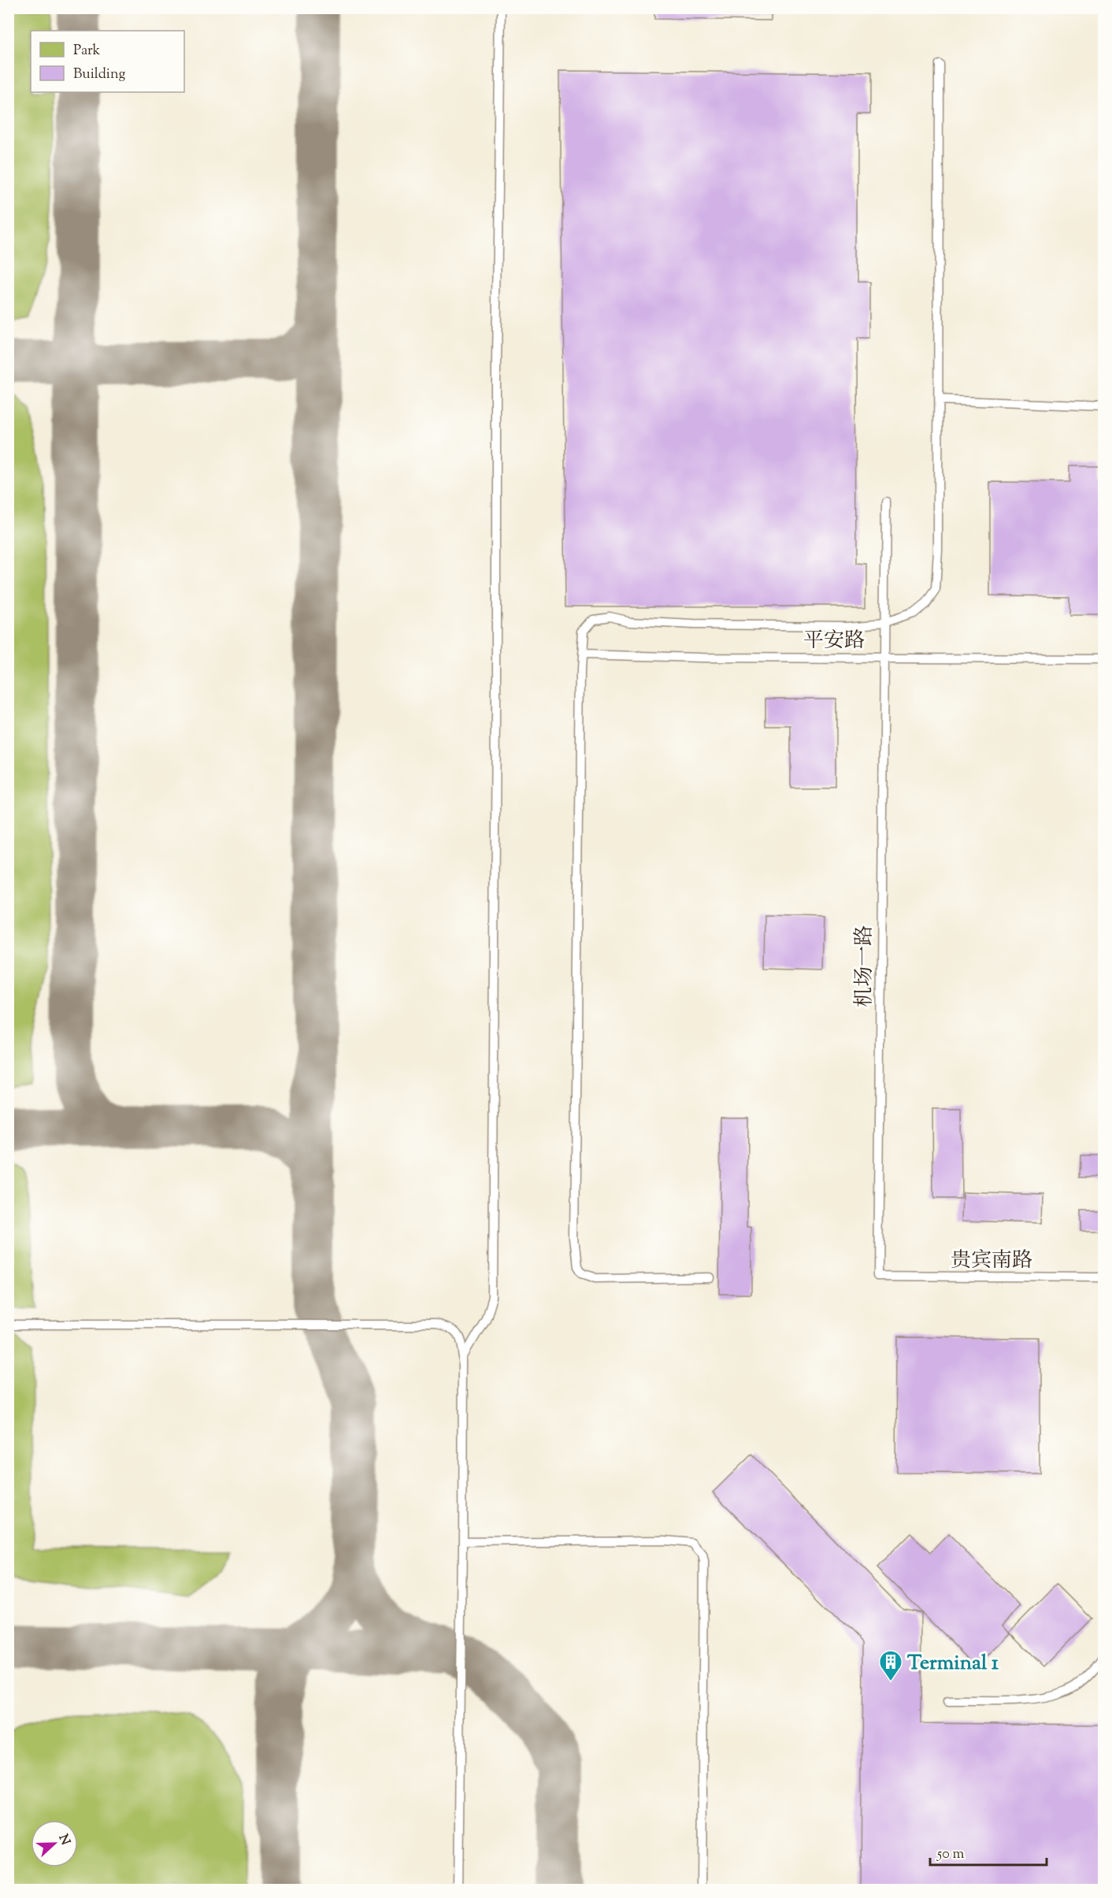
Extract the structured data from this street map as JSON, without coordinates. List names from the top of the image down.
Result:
{
  "streets": {
    "lane": ["平安路", "机场一路", "贵宾南路"]
  },
  "crossings": [
    ["平安路", "机场一路"],
    ["机场一路", "贵宾南路"]
  ],
  "places": {
    "building": ["Terminal 1"]
  },
  "legend": ["Park", "Building"],
  "scale_bar": "50 m",
  "north": "right"
}
